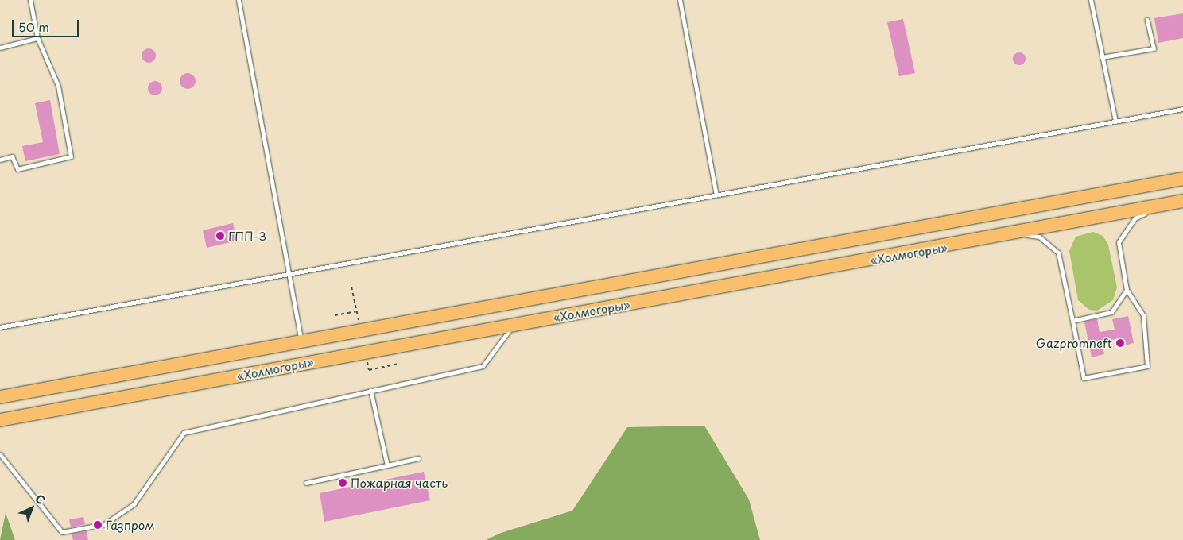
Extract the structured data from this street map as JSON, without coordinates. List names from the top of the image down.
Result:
{
  "streets": {
    "highway": ["«Холмогоры»"]
  },
  "places": [
    "ГПП-3",
    "Gazpromneft",
    "Пожарная часть",
    "Газпром"
  ],
  "scale_bar": "50 m",
  "north": "top right"
}
